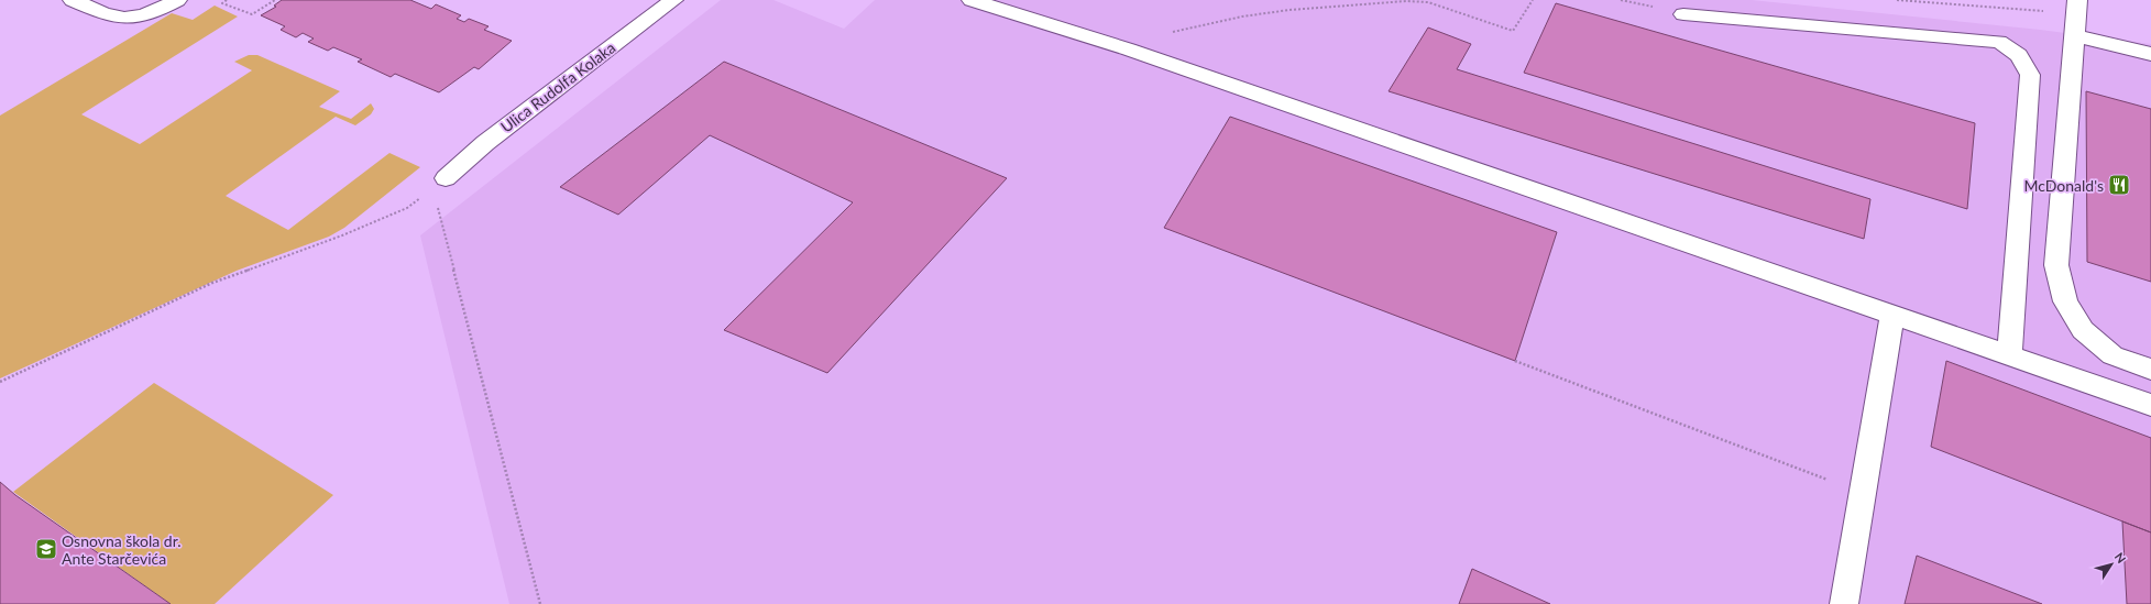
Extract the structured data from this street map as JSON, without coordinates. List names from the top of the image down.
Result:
{
  "streets": {
    "street": ["Ulica Rudolfa Kolaka"]
  },
  "places": {
    "restaurant": ["McDonald's"],
    "school or university": ["Osnovna škola dr. Ante Starčevića"]
  },
  "north": "top right"
}
